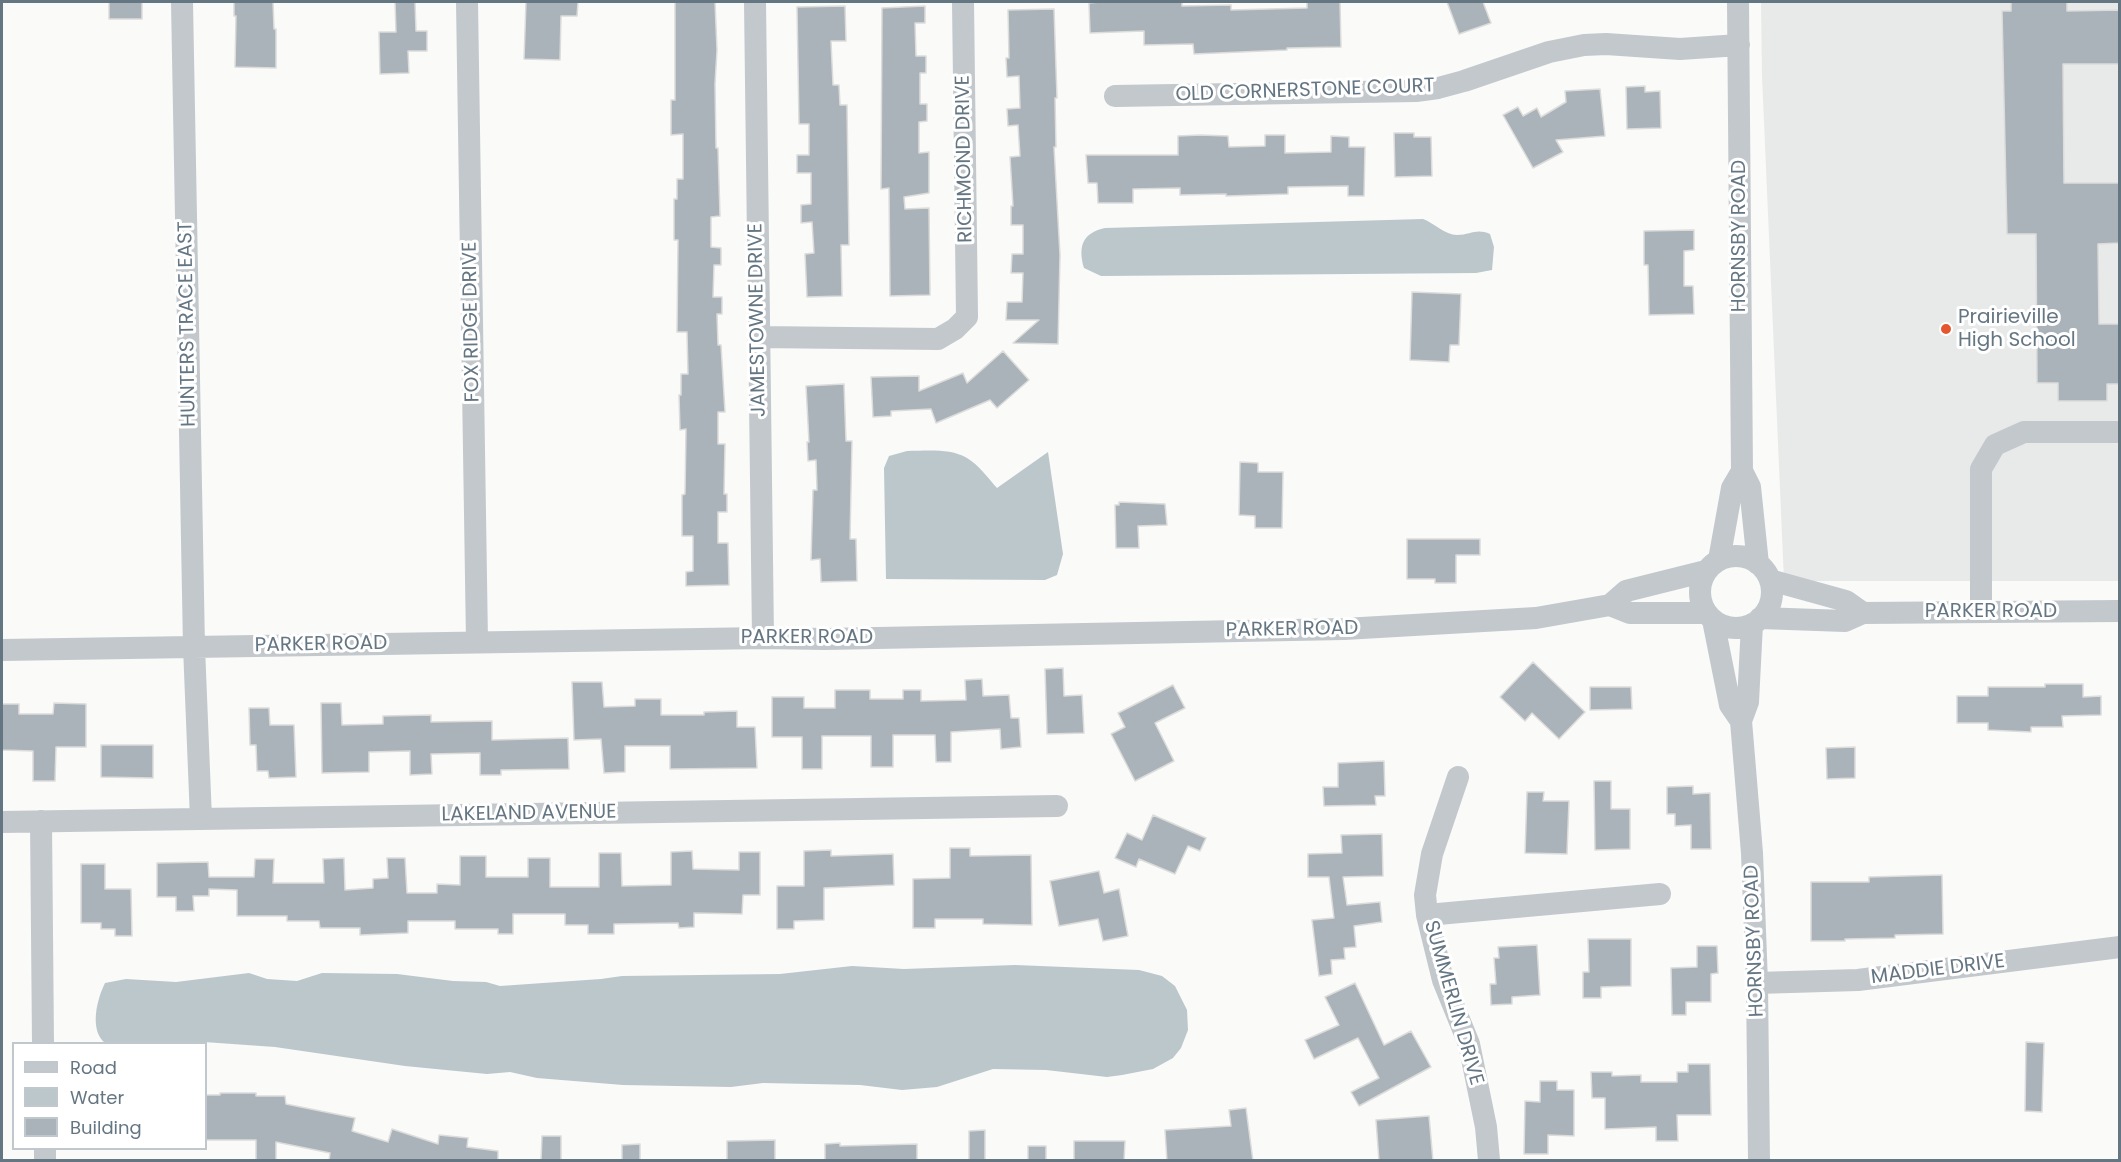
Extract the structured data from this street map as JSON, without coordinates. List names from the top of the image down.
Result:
{
  "streets": {
    "street": [
      "OLD CORNERSTONE COURT",
      "RICHMOND DRIVE",
      "HORNSBY ROAD",
      "JAMESTOWNE DRIVE",
      "FOX RIDGE DRIVE",
      "HUNTERS TRACE EAST",
      "PARKER ROAD",
      "LAKELAND AVENUE",
      "MADDIE DRIVE",
      "SUMMERLIN DRIVE"
    ]
  },
  "crossings": [
    ["OLD CORNERSTONE COURT", "HORNSBY ROAD"],
    ["RICHMOND DRIVE", "JAMESTOWNE DRIVE"],
    ["HORNSBY ROAD", "PARKER ROAD"],
    ["HORNSBY ROAD", "MADDIE DRIVE"],
    ["JAMESTOWNE DRIVE", "PARKER ROAD"],
    ["FOX RIDGE DRIVE", "PARKER ROAD"],
    ["HUNTERS TRACE EAST", "PARKER ROAD"],
    ["HUNTERS TRACE EAST", "LAKELAND AVENUE"]
  ],
  "places": ["Prairieville High School"],
  "legend": ["Road", "Water", "Building"]
}
